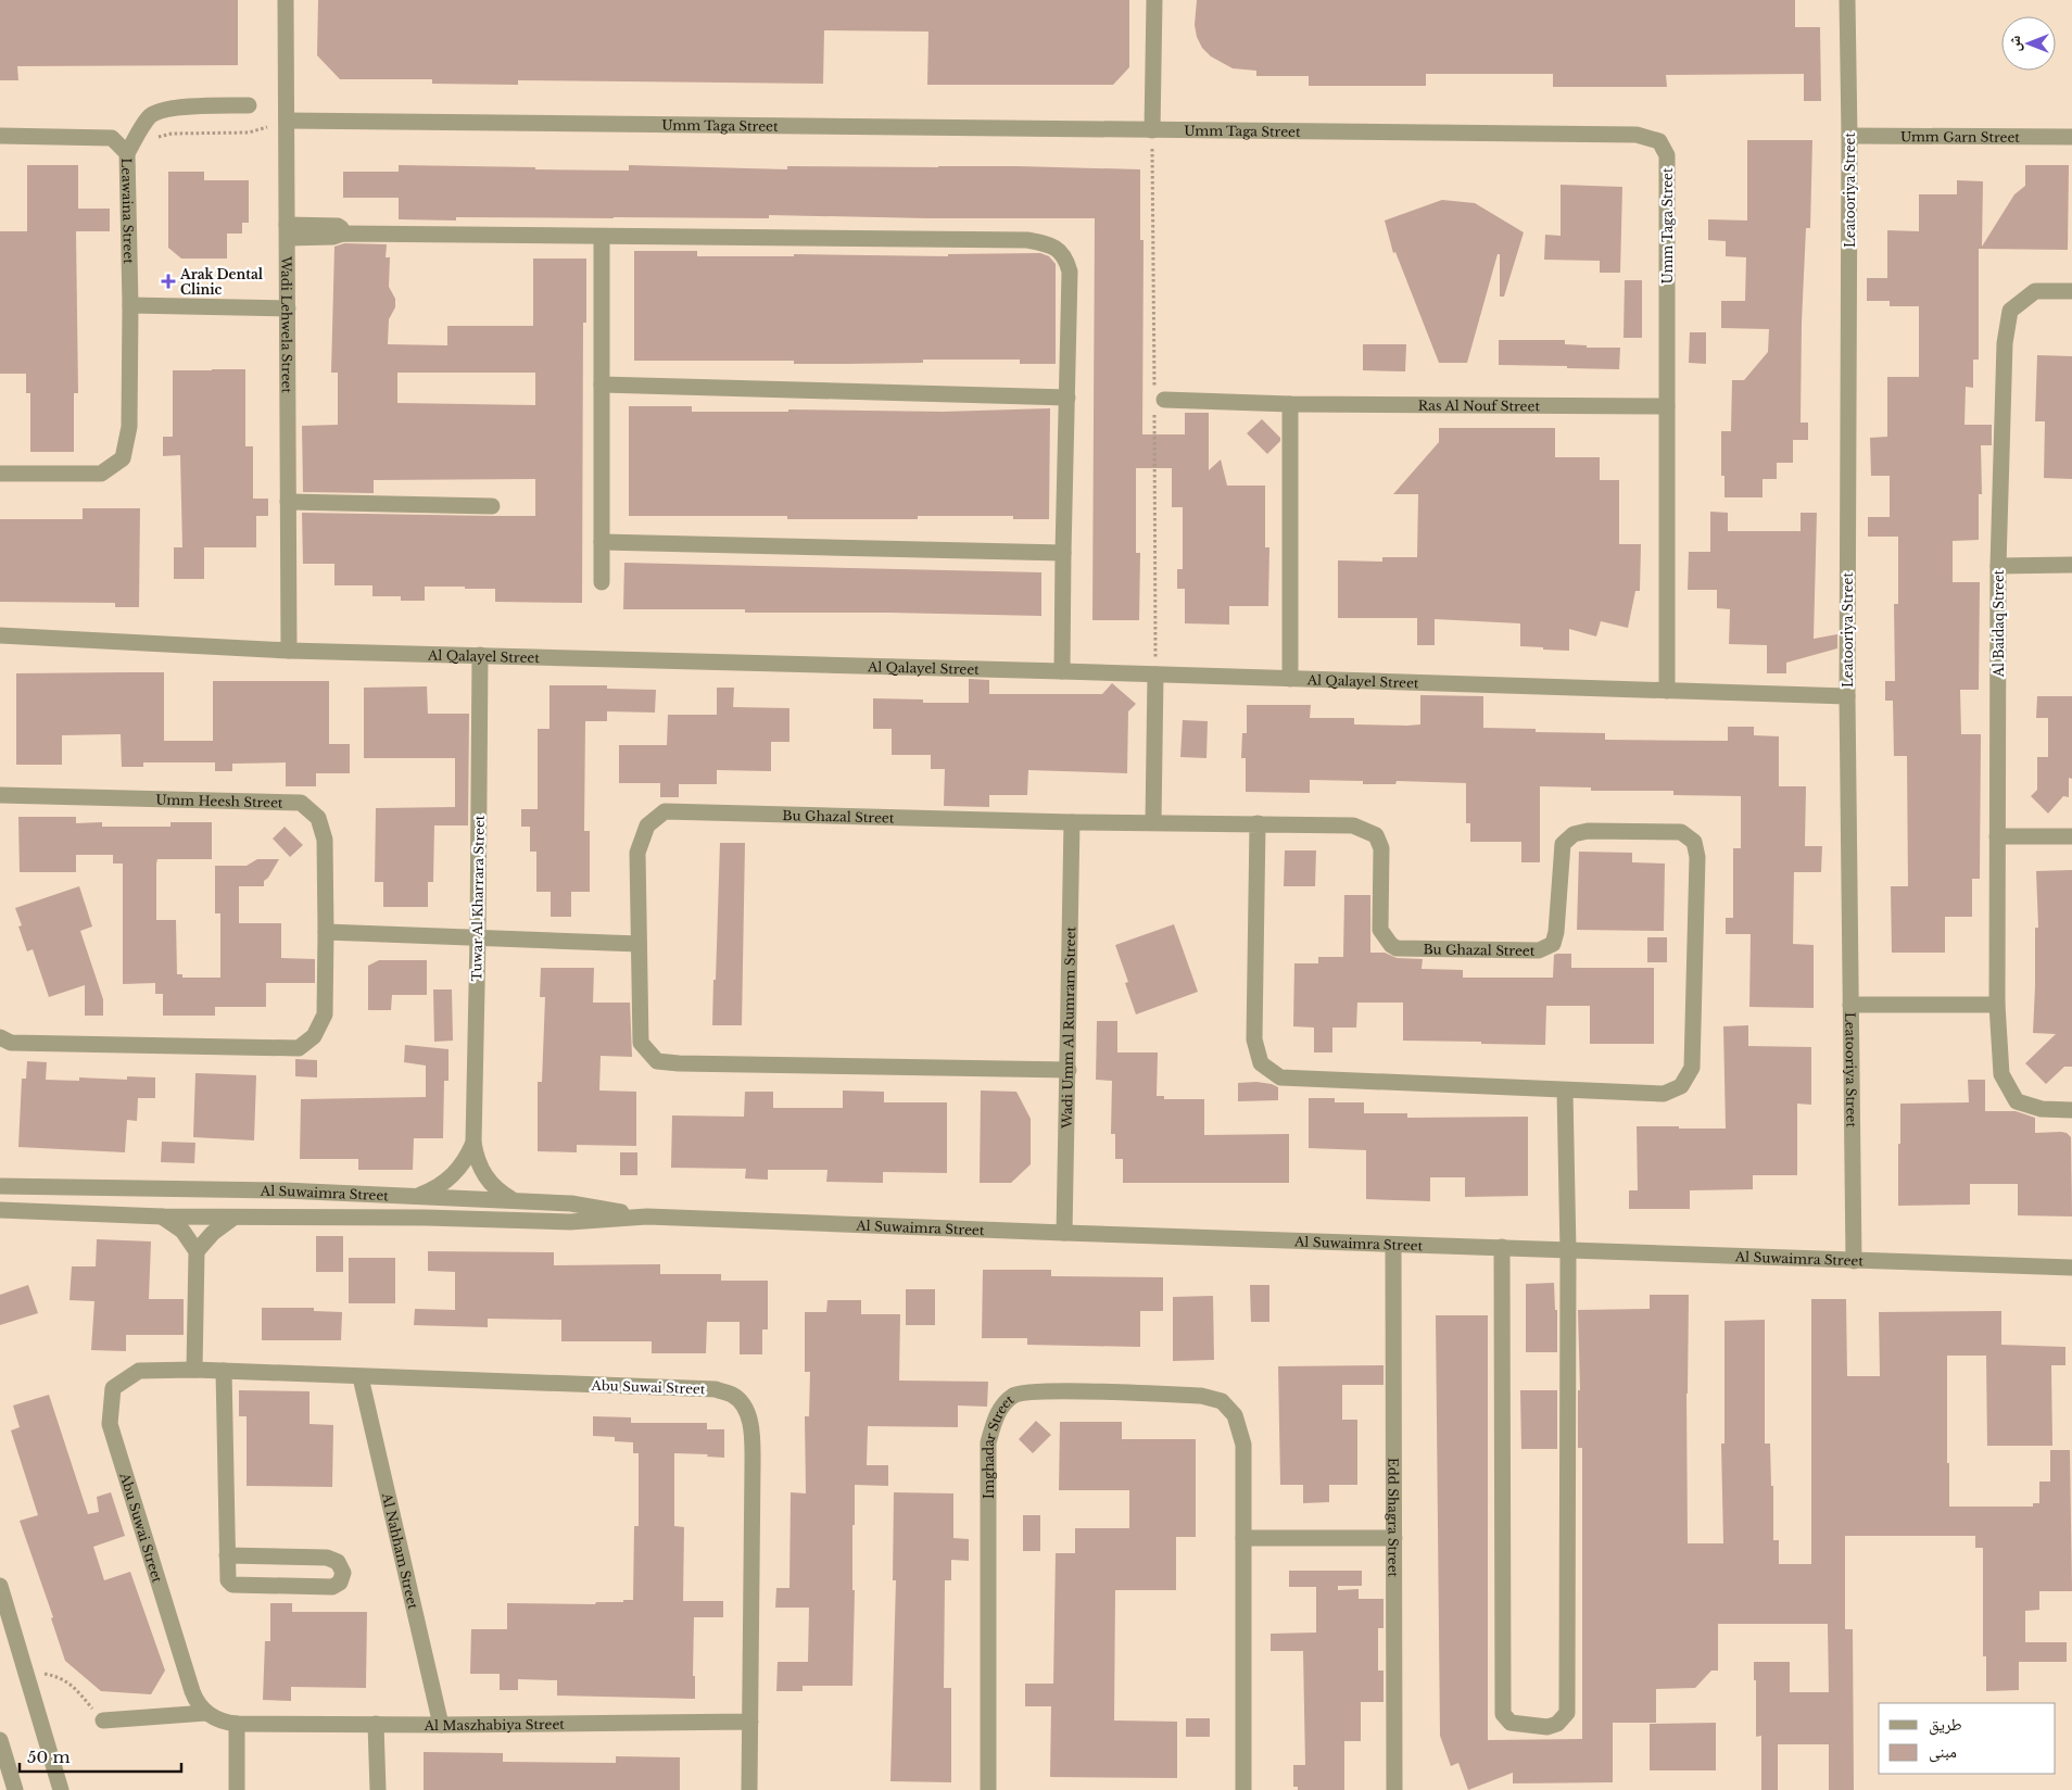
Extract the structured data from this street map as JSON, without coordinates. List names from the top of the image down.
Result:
{
  "streets": {
    "street": [
      "Umm Taga Street",
      "Umm Garn Street",
      "Leatooriya Street",
      "Leawaina Street",
      "Wadi Lehwela Street",
      "Ras Al Nouf Street",
      "Al Baidaq Street",
      "Al Qalayel Street",
      "Umm Heesh Street",
      "Bu Ghazal Street",
      "Tuwar Al Kharrara Street",
      "Wadi Umm Al Rumram Street",
      "Al Suwaimra Street",
      "Abu Suwai Street",
      "Imghadar Street",
      "Edd Shagra Street",
      "Al Nahham Street",
      "Al Maszhabiya Street"
    ]
  },
  "crossings": [
    ["Umm Taga Street", "Wadi Lehwela Street"],
    ["Umm Taga Street", "Ras Al Nouf Street"],
    ["Umm Taga Street", "Al Qalayel Street"],
    ["Umm Garn Street", "Leatooriya Street"],
    ["Leatooriya Street", "Al Qalayel Street"],
    ["Leatooriya Street", "Al Suwaimra Street"],
    ["Wadi Lehwela Street", "Al Qalayel Street"],
    ["Al Qalayel Street", "Tuwar Al Kharrara Street"],
    ["Bu Ghazal Street", "Wadi Umm Al Rumram Street"],
    ["Tuwar Al Kharrara Street", "Al Suwaimra Street"],
    ["Wadi Umm Al Rumram Street", "Al Suwaimra Street"],
    ["Al Suwaimra Street", "Edd Shagra Street"],
    ["Abu Suwai Street", "Al Nahham Street"],
    ["Abu Suwai Street", "Al Maszhabiya Street"],
    ["Al Nahham Street", "Al Maszhabiya Street"]
  ],
  "places": {
    "health": ["Arak Dental Clinic"]
  },
  "legend": ["طريق", "مبنى"],
  "scale_bar": "50 m",
  "north": "left"
}
